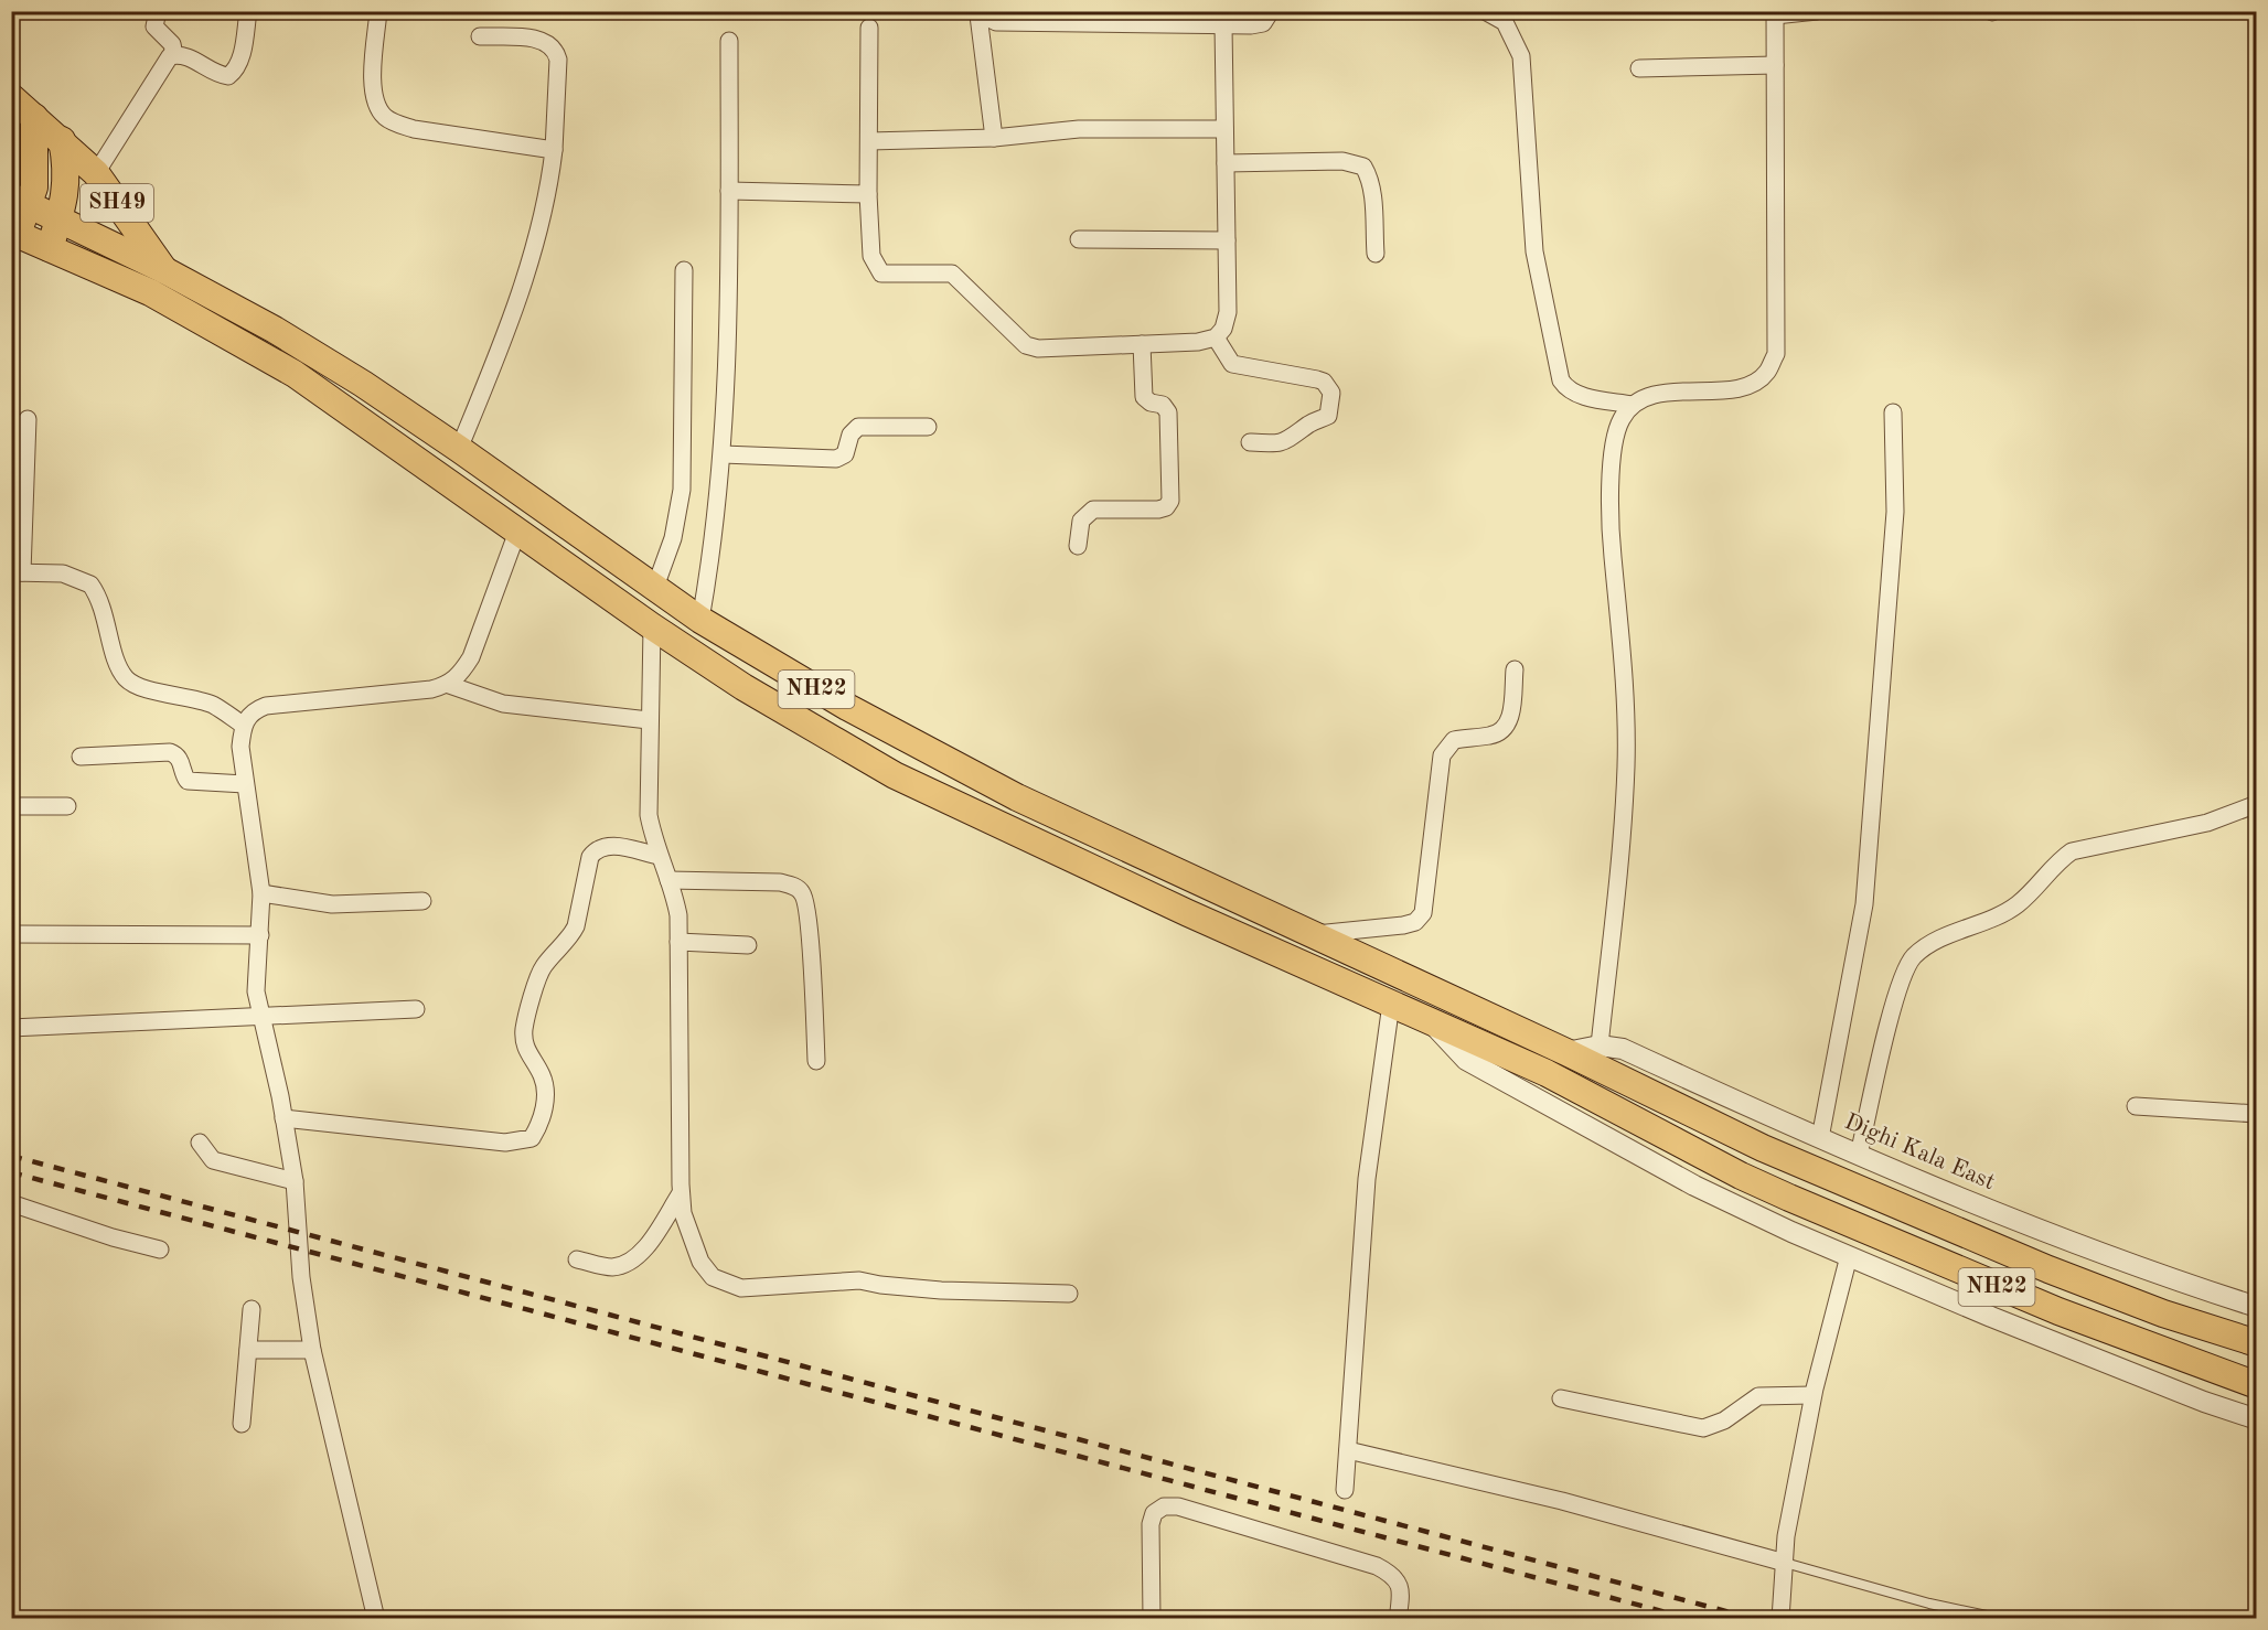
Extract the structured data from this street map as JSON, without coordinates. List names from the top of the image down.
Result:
{
  "streets": {
    "main road": ["SH49", "NH22"],
    "street": ["Dighi Kala East"]
  },
  "crossings": [
    ["SH49", "NH22"],
    ["NH22", "Dighi Kala East"]
  ]
}
